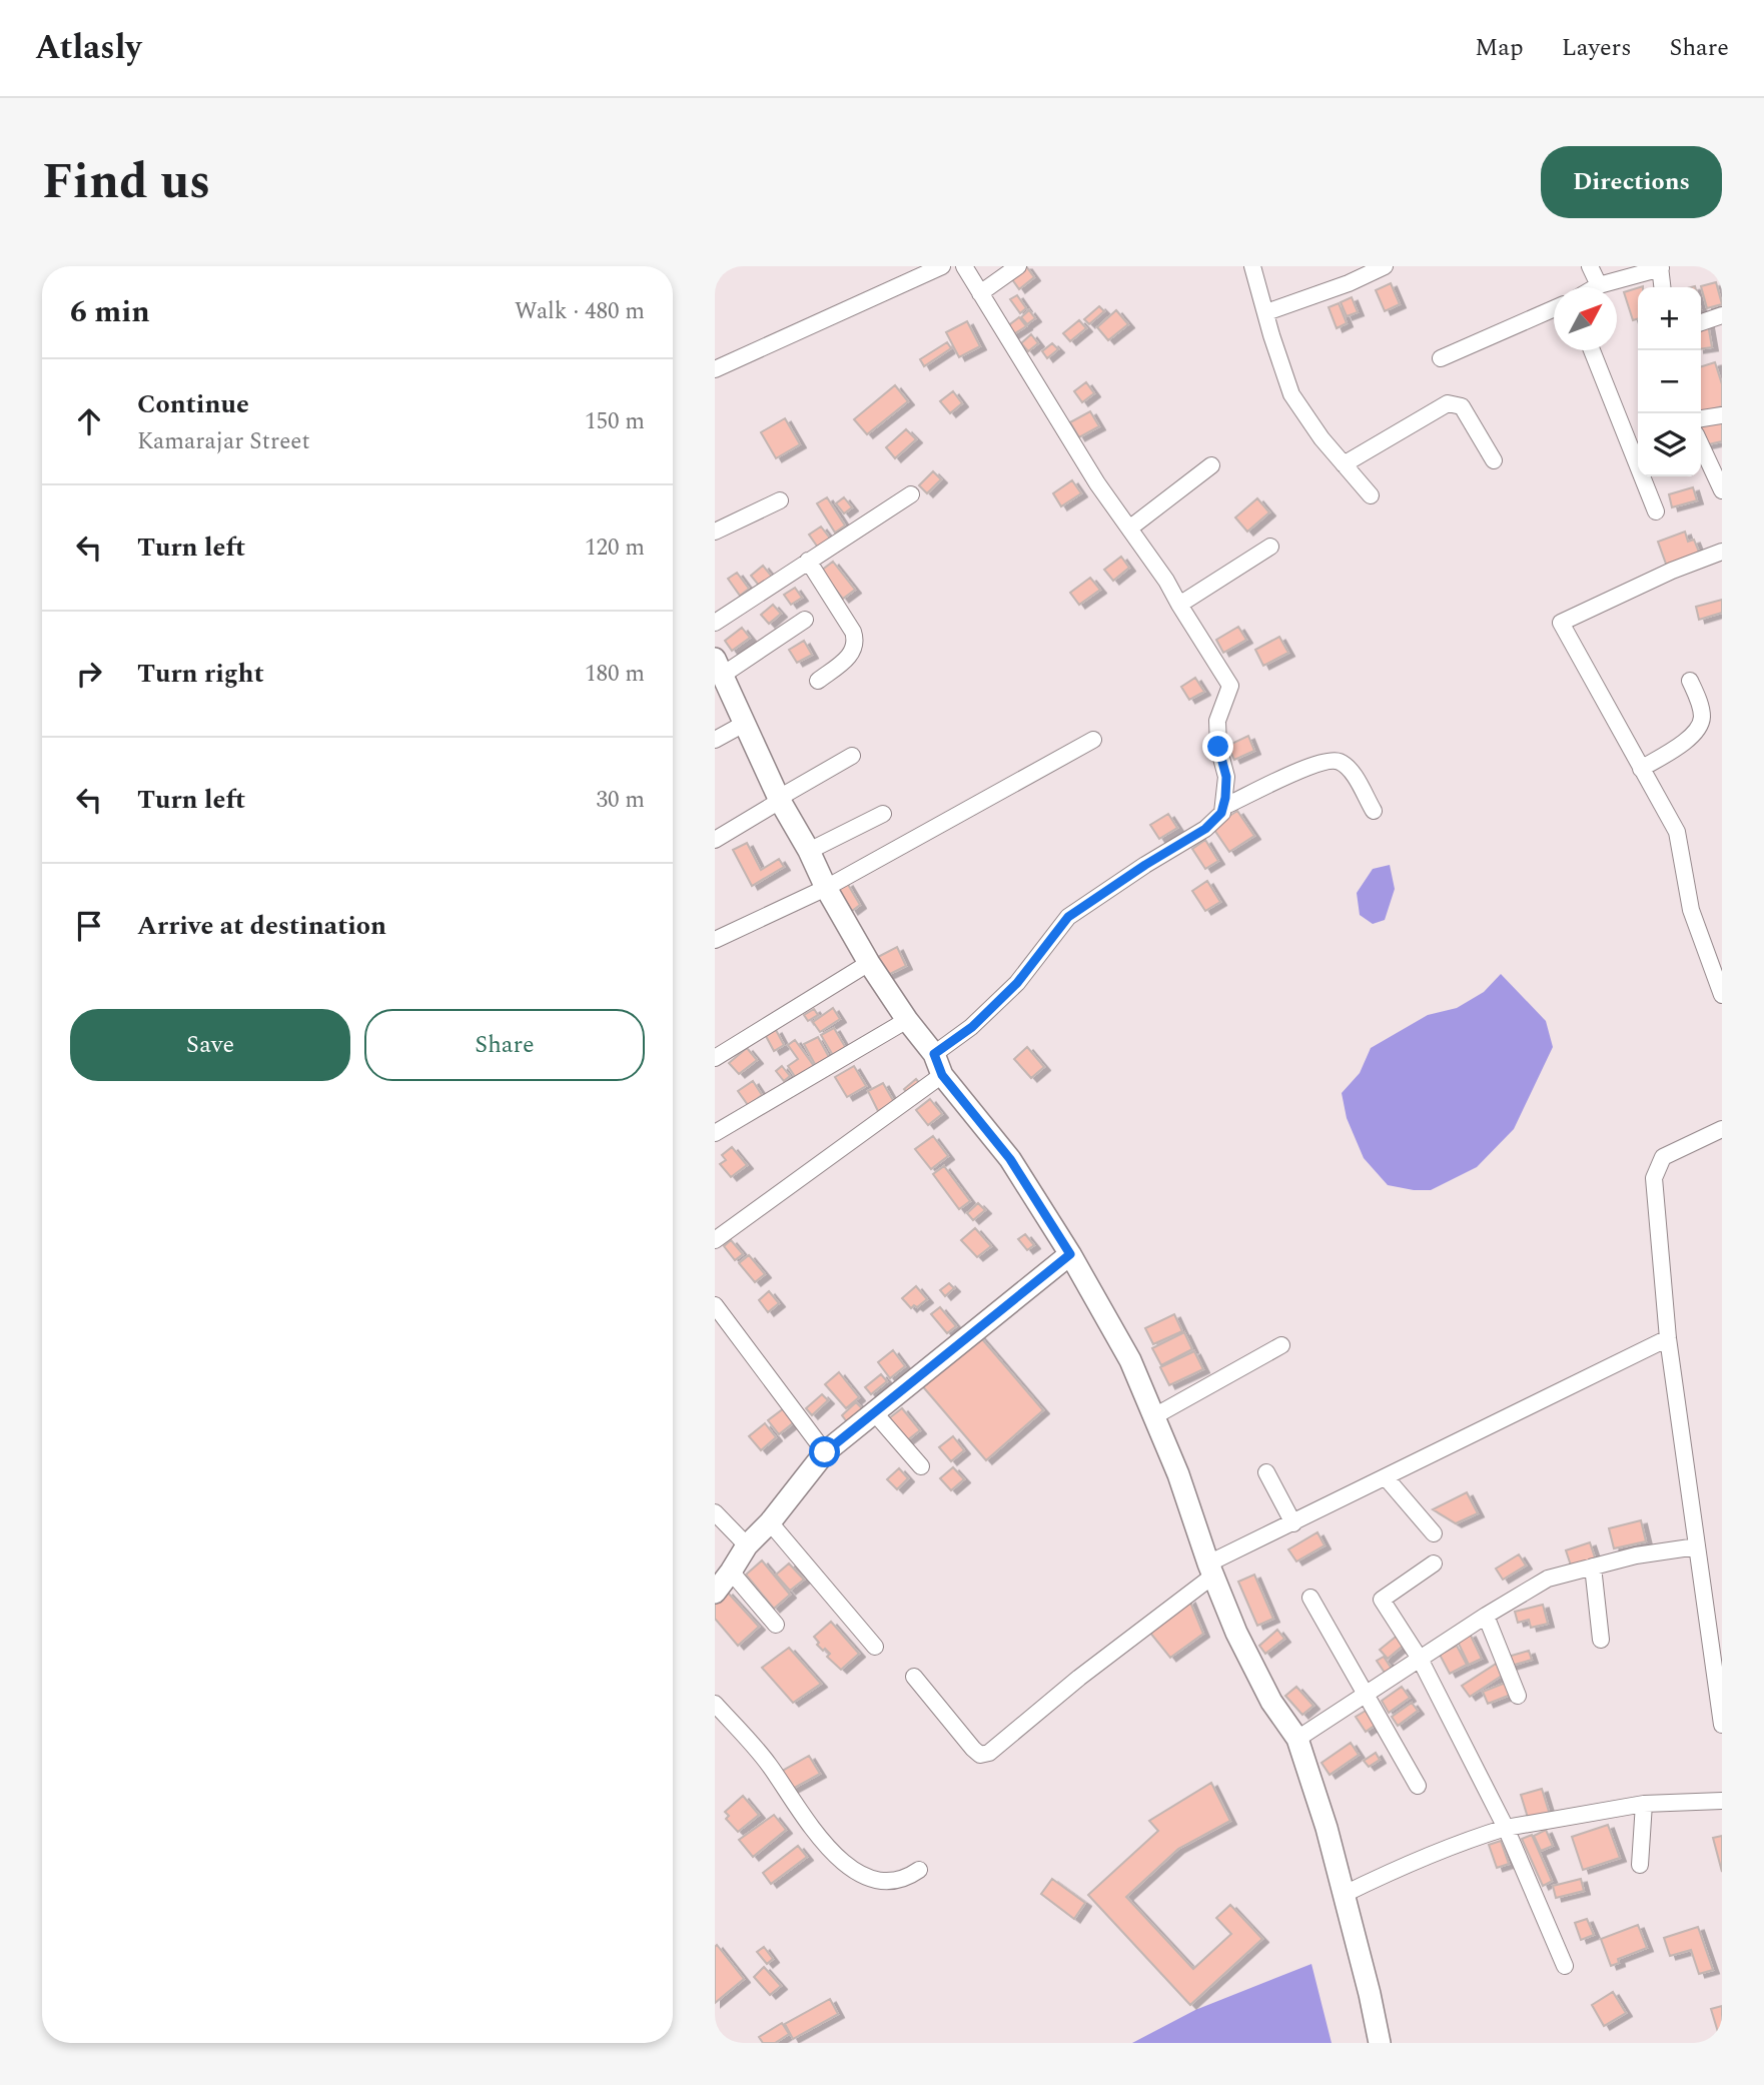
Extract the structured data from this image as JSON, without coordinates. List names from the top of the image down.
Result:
{
  "north": "top right",
  "page": {
    "header": "Atlasly",
    "nav": ["Map", "Layers", "Share"],
    "title": "Find us",
    "buttons": [
      "Directions",
      ["Save", "Share"]
    ],
    "heading": ["6 min", "Walk · 480 m"],
    "map_buttons": ["+", "−"],
    "list": [
      ["Continue", "Kamarajar Street", "150 m"],
      ["Turn left", "120 m"],
      ["Turn right", "180 m"],
      ["Turn left", "30 m"],
      "Arrive at destination"
    ]
  }
}
